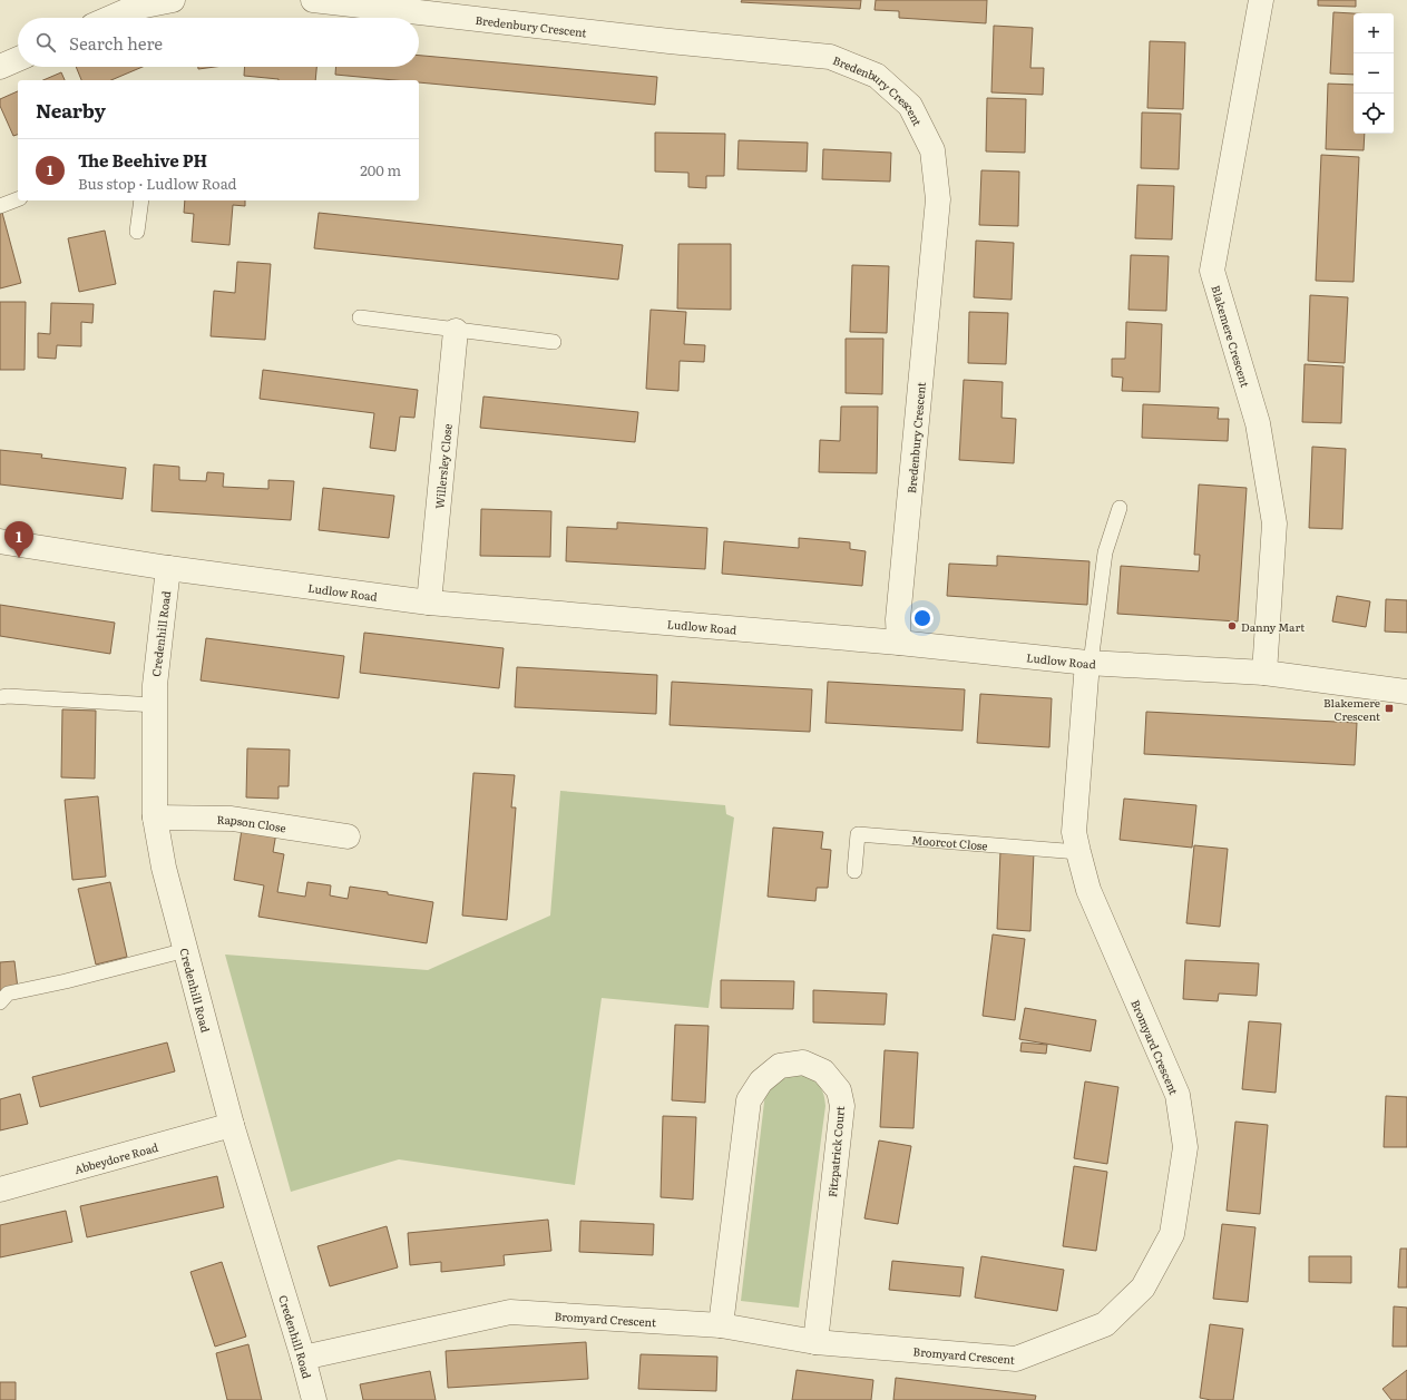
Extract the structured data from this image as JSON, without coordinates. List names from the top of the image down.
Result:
{
  "streets": {
    "street": [
      "Bredenbury Crescent",
      "Blakemere Crescent",
      "Willersley Close",
      "Ludlow Road",
      "Credenhill Road",
      "Rapson Close",
      "Bromyard Crescent",
      "Fitzpatrick Court",
      "Abbeydore Road"
    ],
    "lane": ["Moorcot Close"]
  },
  "crossings": [
    ["Bredenbury Crescent", "Ludlow Road"],
    ["Blakemere Crescent", "Ludlow Road"],
    ["Willersley Close", "Ludlow Road"],
    ["Ludlow Road", "Credenhill Road"],
    ["Ludlow Road", "Bromyard Crescent"],
    ["Credenhill Road", "Rapson Close"],
    ["Credenhill Road", "Bromyard Crescent"],
    ["Credenhill Road", "Abbeydore Road"],
    ["Moorcot Close", "Bromyard Crescent"],
    ["Bromyard Crescent", "Fitzpatrick Court"]
  ],
  "places": {
    "other": ["Danny Mart"],
    "transit": ["Blakemere Crescent"]
  },
  "page": {
    "map_buttons": ["+", "−"],
    "search": "Search here",
    "heading": "Nearby",
    "list": [
      {
        "mark": "1",
        "name": "The Beehive PH",
        "note": "Bus stop · Ludlow Road",
        "value": "200 m"
      }
    ],
    "pins": "1"
  }
}
